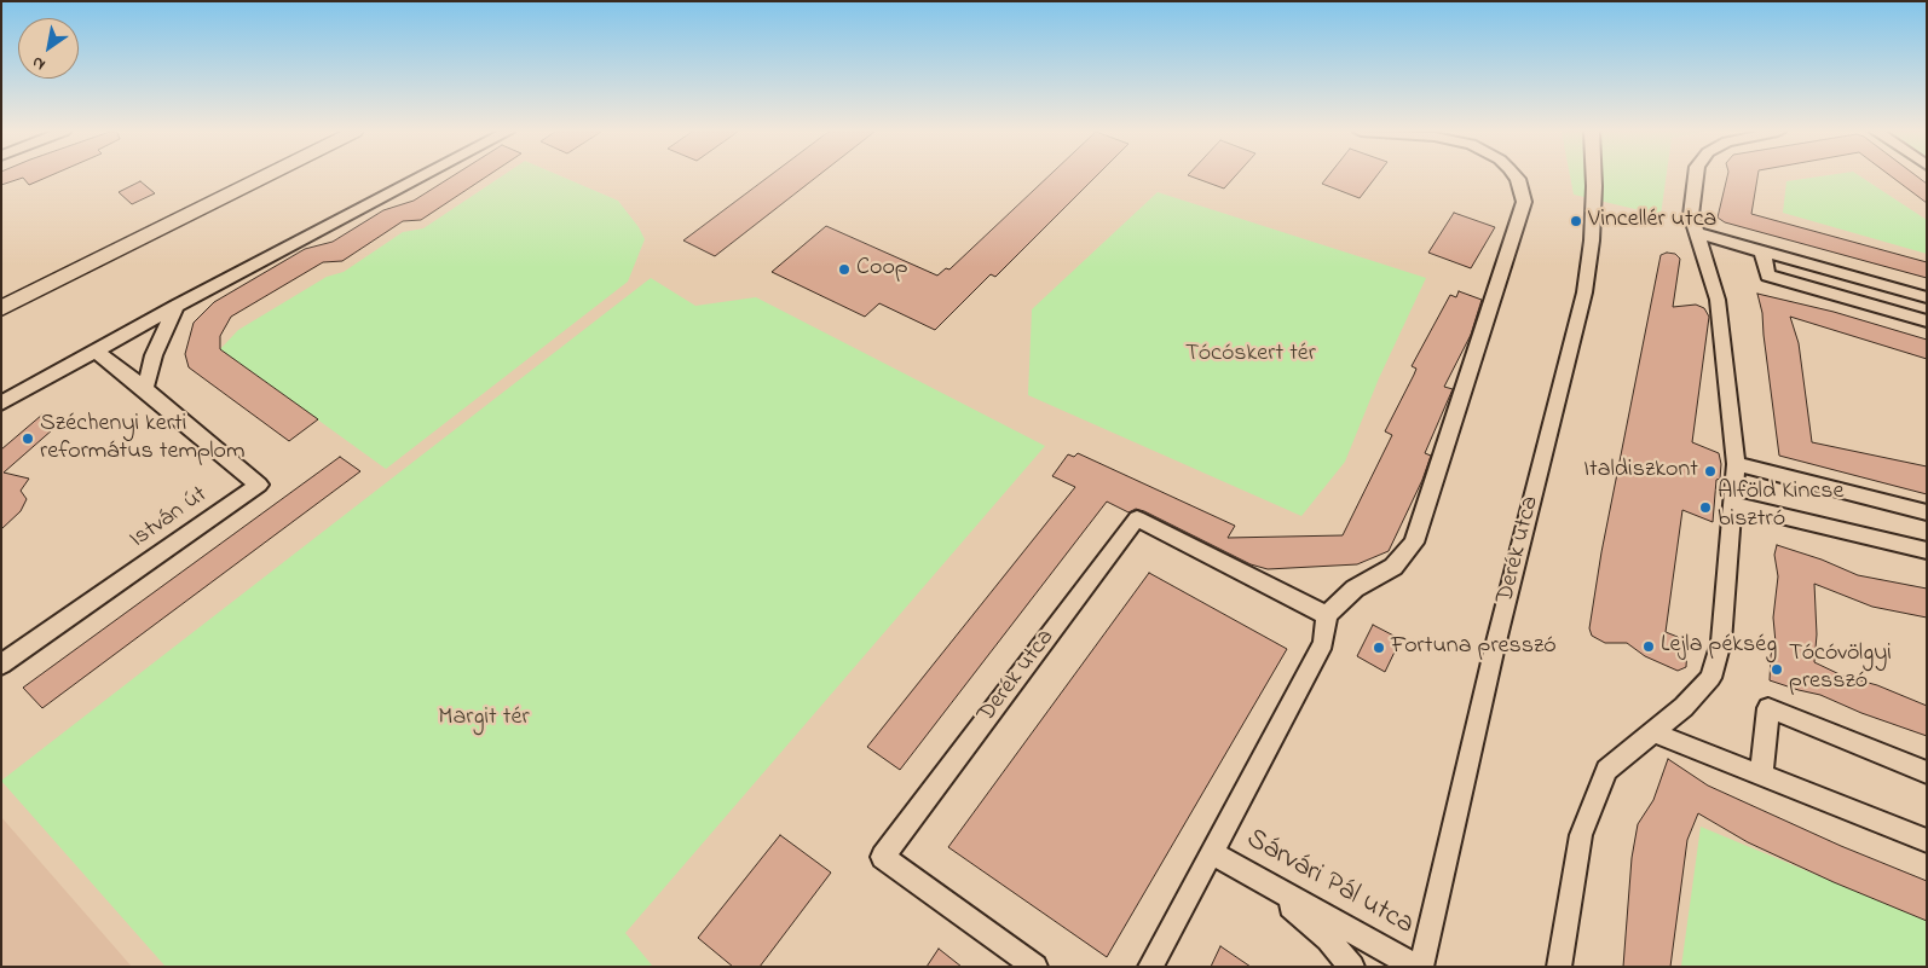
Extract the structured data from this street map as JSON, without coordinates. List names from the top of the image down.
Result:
{
  "streets": {
    "street": ["István út", "Derék utca", "Sárvári Pál utca"]
  },
  "crossings": [
    ["Derék utca", "Sárvári Pál utca"]
  ],
  "parks": ["Tócóskert tér", "Margit tér"],
  "places": [
    "Vincellér utca",
    "Coop",
    "Széchenyi kerti református templom",
    "Italdiszkont",
    "Alföld Kincse bisztró",
    "Lejla pékség",
    "Fortuna presszó",
    "Tócóvölgyi presszó"
  ],
  "north": "bottom left"
}
